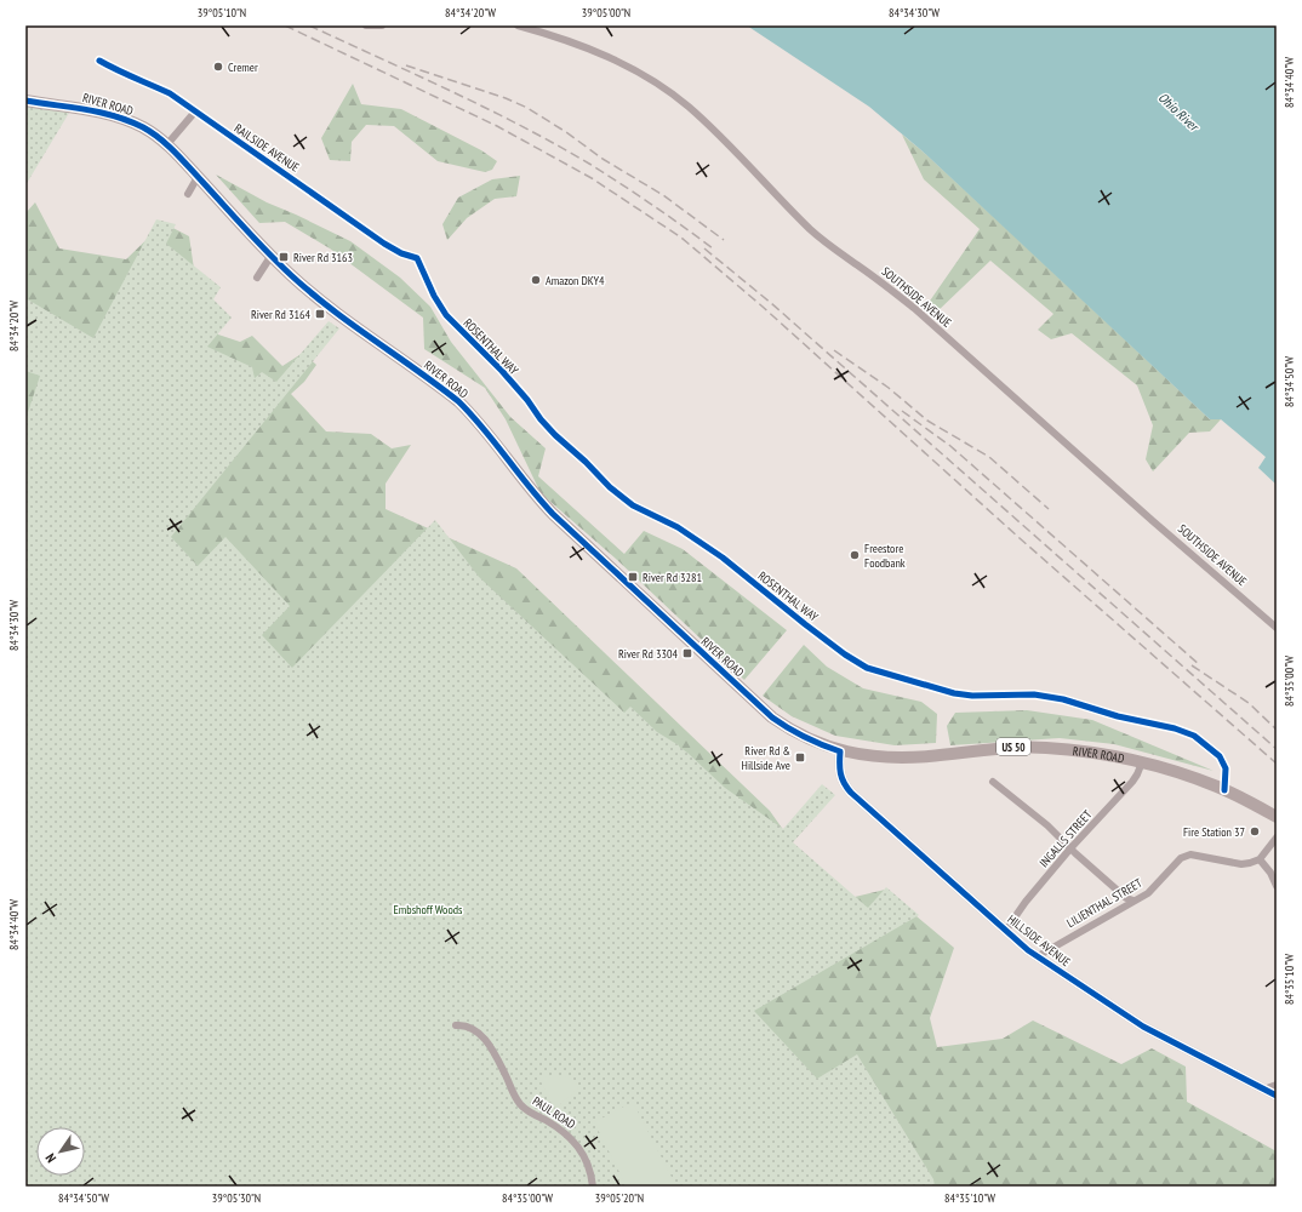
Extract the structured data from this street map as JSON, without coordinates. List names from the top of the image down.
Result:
{
  "streets": {
    "main road": ["RIVER ROAD", "US 50"],
    "street": [
      "RAILSIDE AVENUE",
      "SOUTHSIDE AVENUE",
      "ROSENTHAL WAY",
      "INGALLS STREET",
      "LILIENTHAL STREET",
      "HILLSIDE AVENUE",
      "PAUL ROAD"
    ]
  },
  "crossings": [
    ["RIVER ROAD", "ROSENTHAL WAY"],
    ["RIVER ROAD", "INGALLS STREET"],
    ["RIVER ROAD", "HILLSIDE AVENUE"],
    ["RAILSIDE AVENUE", "ROSENTHAL WAY"],
    ["INGALLS STREET", "HILLSIDE AVENUE"],
    ["LILIENTHAL STREET", "HILLSIDE AVENUE"]
  ],
  "water": ["Ohio River"],
  "parks": ["Embshoff Woods"],
  "places": {
    "other": [
      "Cremer",
      "Amazon DKY4",
      "Freestore Foodbank",
      "Fire Station 37"
    ],
    "transit": [
      "River Rd 3163",
      "River Rd 3164",
      "River Rd 3281",
      "River Rd 3304",
      "River Rd & Hillside Ave"
    ]
  },
  "north": "bottom left",
  "coordinates": [
    "39°05'10\"N",
    "84°34'20\"W",
    "39°05'00\"N",
    "84°34'30\"W",
    "84°34'40\"W",
    "84°34'50\"W",
    "84°35'00\"W",
    "84°35'10\"W",
    "39°05'30\"N",
    "39°05'20\"N"
  ]
}
